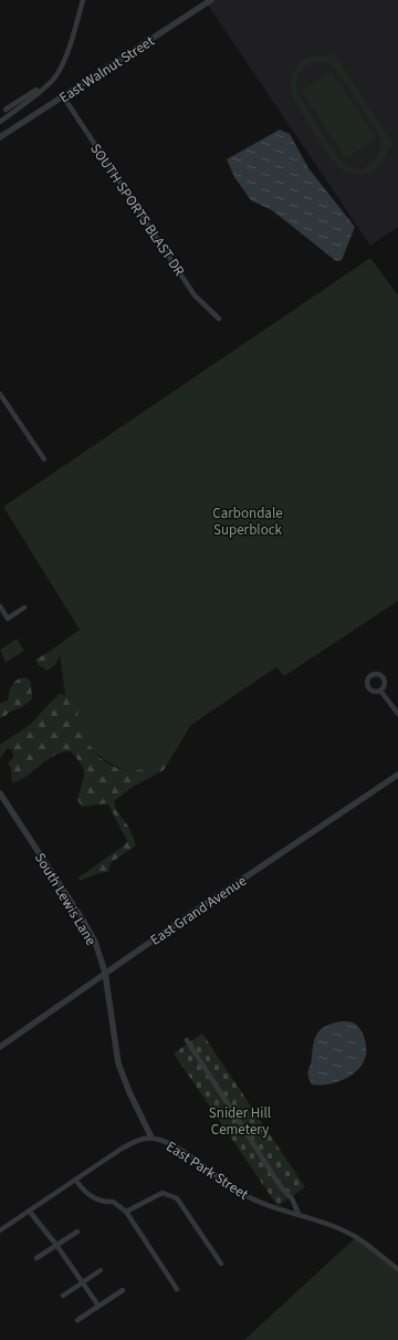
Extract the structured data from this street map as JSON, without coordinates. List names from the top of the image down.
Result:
{
  "streets": {
    "street": [
      "East Walnut Street",
      "SOUTH SPORTS BLAST DR",
      "South Lewis Lane",
      "East Grand Avenue",
      "East Park Street"
    ]
  },
  "crossings": [
    ["East Walnut Street", "SOUTH SPORTS BLAST DR"],
    ["South Lewis Lane", "East Grand Avenue"],
    ["South Lewis Lane", "East Park Street"]
  ],
  "parks": ["Carbondale Superblock", "Snider Hill Cemetery"]
}
